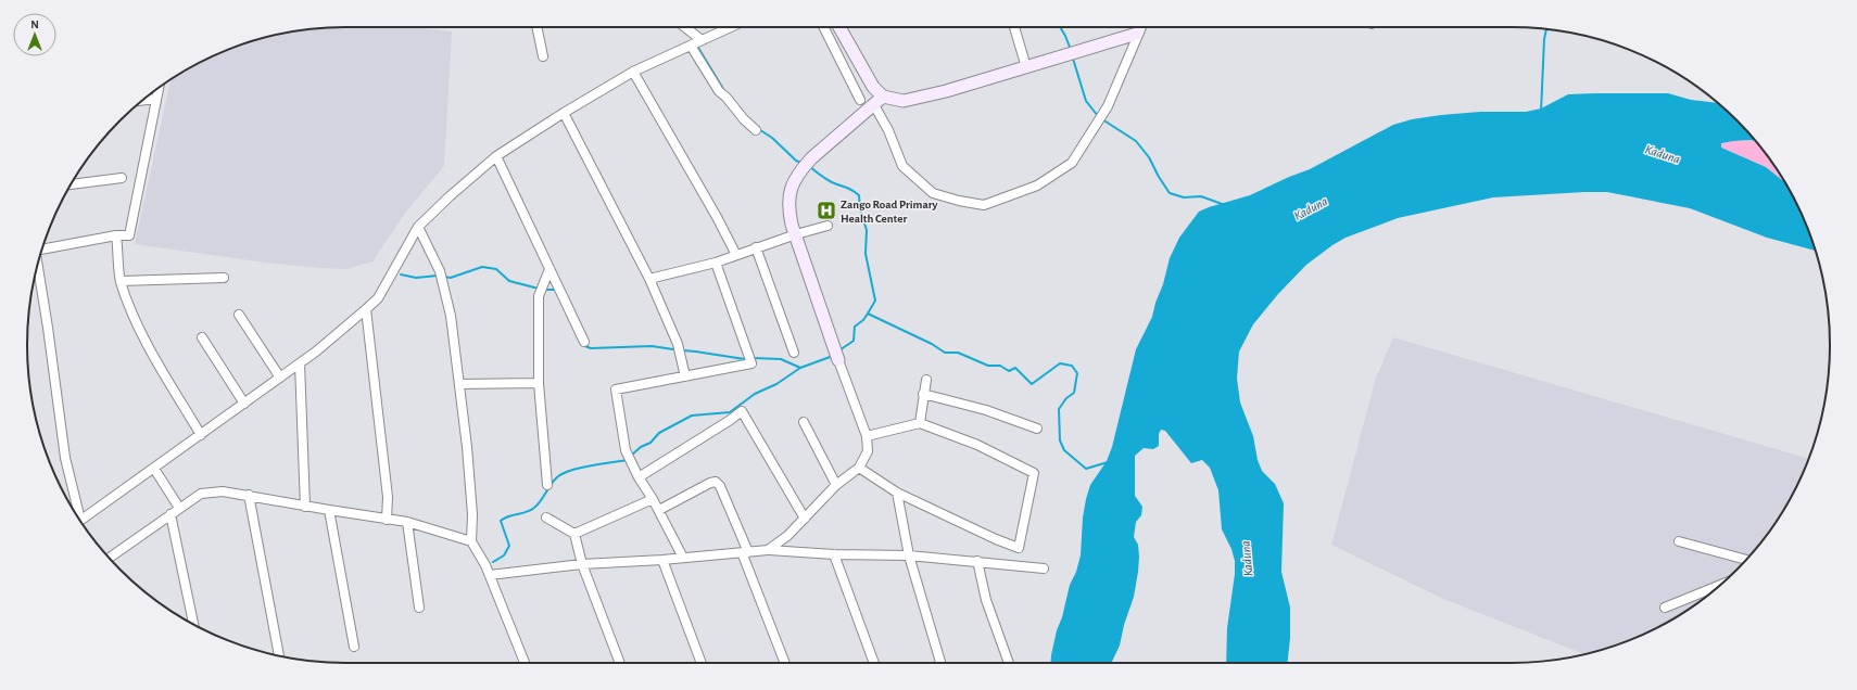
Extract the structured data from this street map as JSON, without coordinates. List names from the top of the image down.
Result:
{
  "water": ["Kaduna"],
  "places": {
    "hospital": ["Zango Road Primary Health Center"]
  },
  "north": "top"
}
